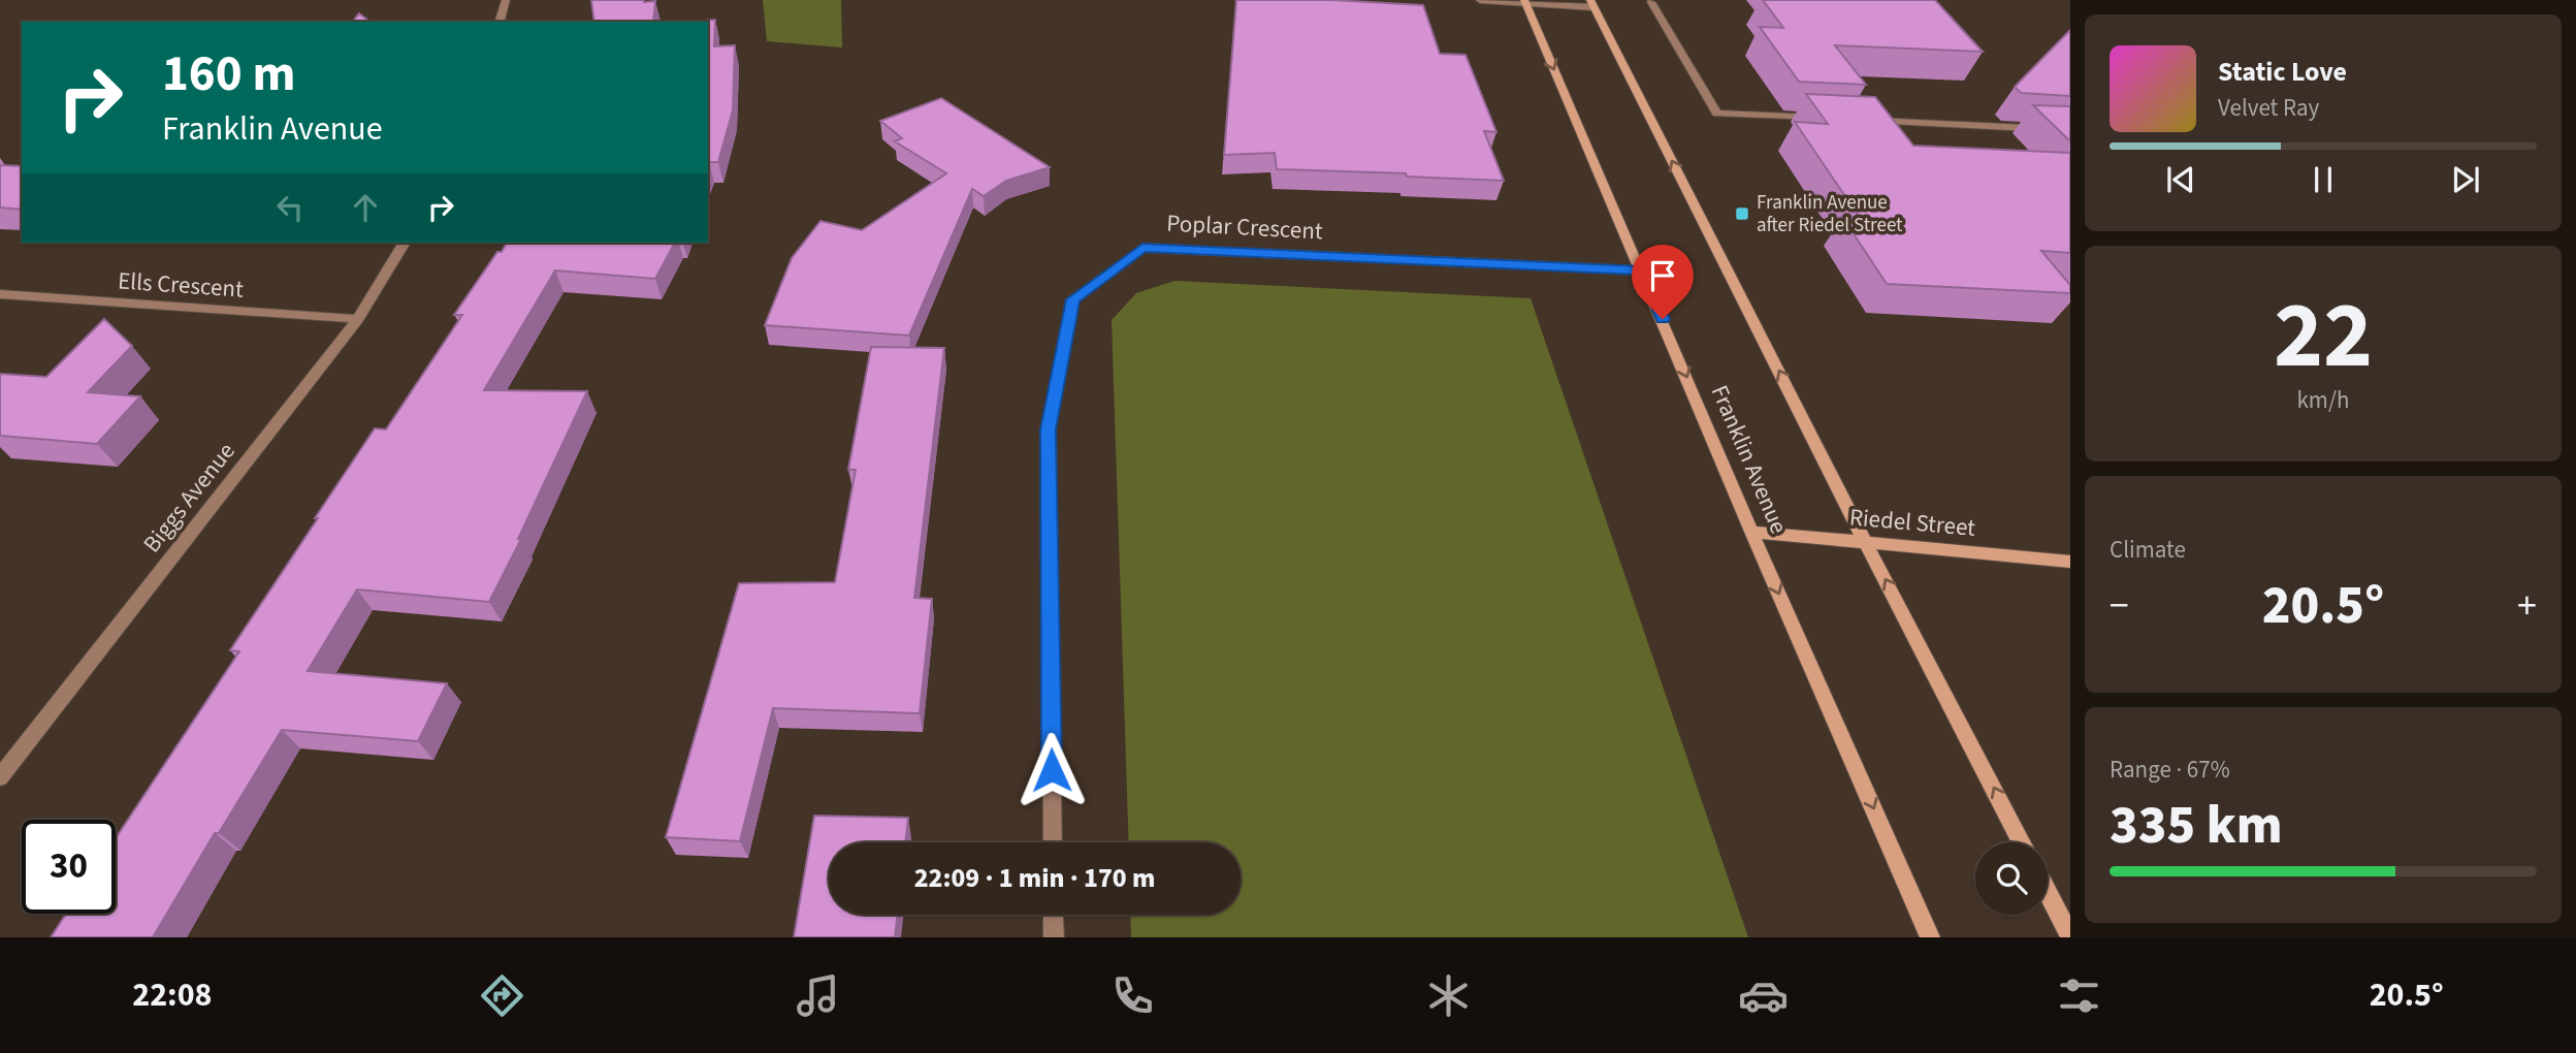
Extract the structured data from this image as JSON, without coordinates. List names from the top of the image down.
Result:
{
  "streets": {
    "main road": ["Franklin Avenue", "Riedel Street"],
    "street": ["Poplar Crescent", "Ells Crescent", "Biggs Avenue"]
  },
  "crossings": [
    ["Poplar Crescent", "Franklin Avenue"],
    ["Ells Crescent", "Biggs Avenue"],
    ["Franklin Avenue", "Riedel Street"]
  ],
  "places": {
    "transit": ["Franklin Avenue after Riedel Street"]
  },
  "page": {
    "turn": ["160 m", "Franklin Avenue"],
    "song": ["Static Love", "Velvet Ray"],
    "tile": [
      ["22", "km/h"],
      "Climate",
      ["Range · 67%", "335 km"]
    ],
    "heat": ["−", "20.5°", "+"],
    "limit": "30",
    "trip": "22:09 · 1 min · 170 m",
    "tabs": ["22:08", "20.5°"]
  }
}
